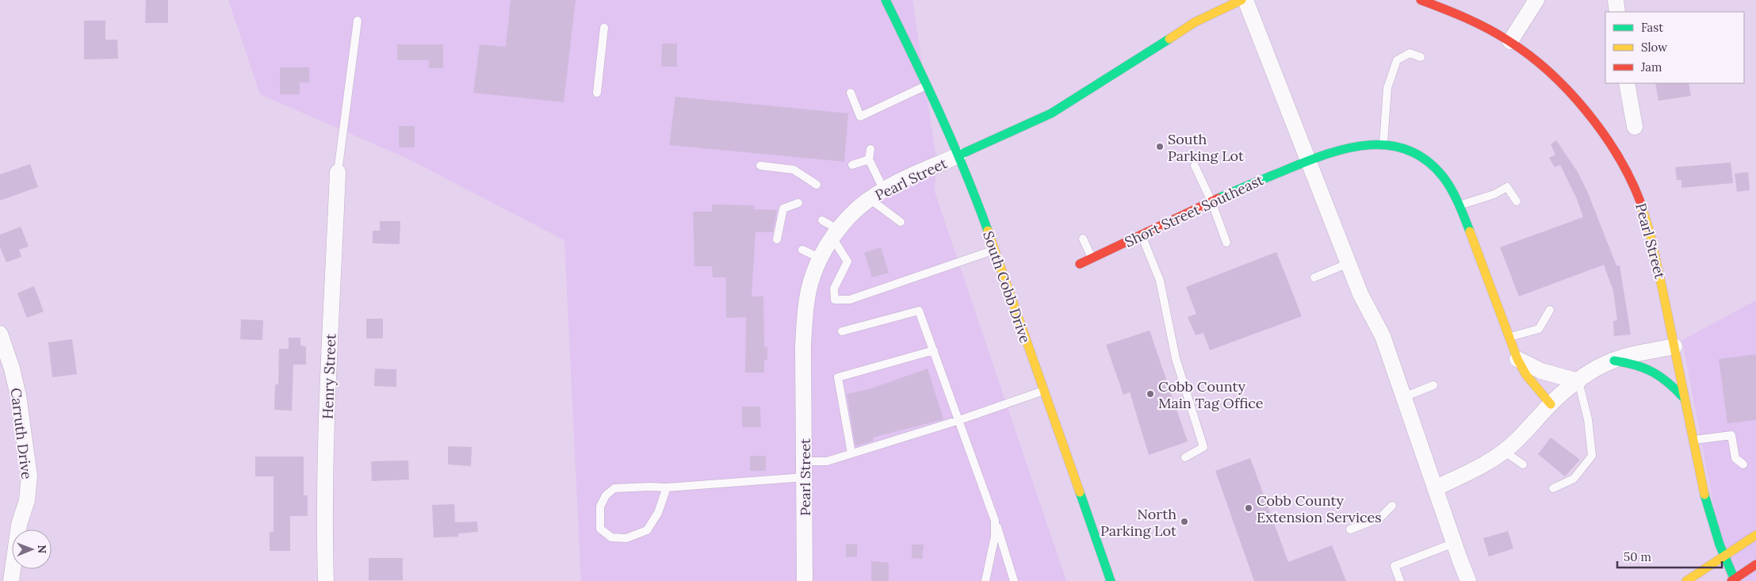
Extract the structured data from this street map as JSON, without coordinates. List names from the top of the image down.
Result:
{
  "streets": {
    "street": [
      "Pearl Street",
      "Short Street Southeast",
      "South Cobb Drive",
      "Henry Street",
      "Carruth Drive"
    ]
  },
  "crossings": [
    ["Pearl Street", "South Cobb Drive"]
  ],
  "places": [
    "South Parking Lot",
    "Cobb County Main Tag Office",
    "Cobb County Extension Services",
    "North Parking Lot"
  ],
  "legend": ["Fast", "Slow", "Jam"],
  "scale_bar": "50 m",
  "north": "right"
}
